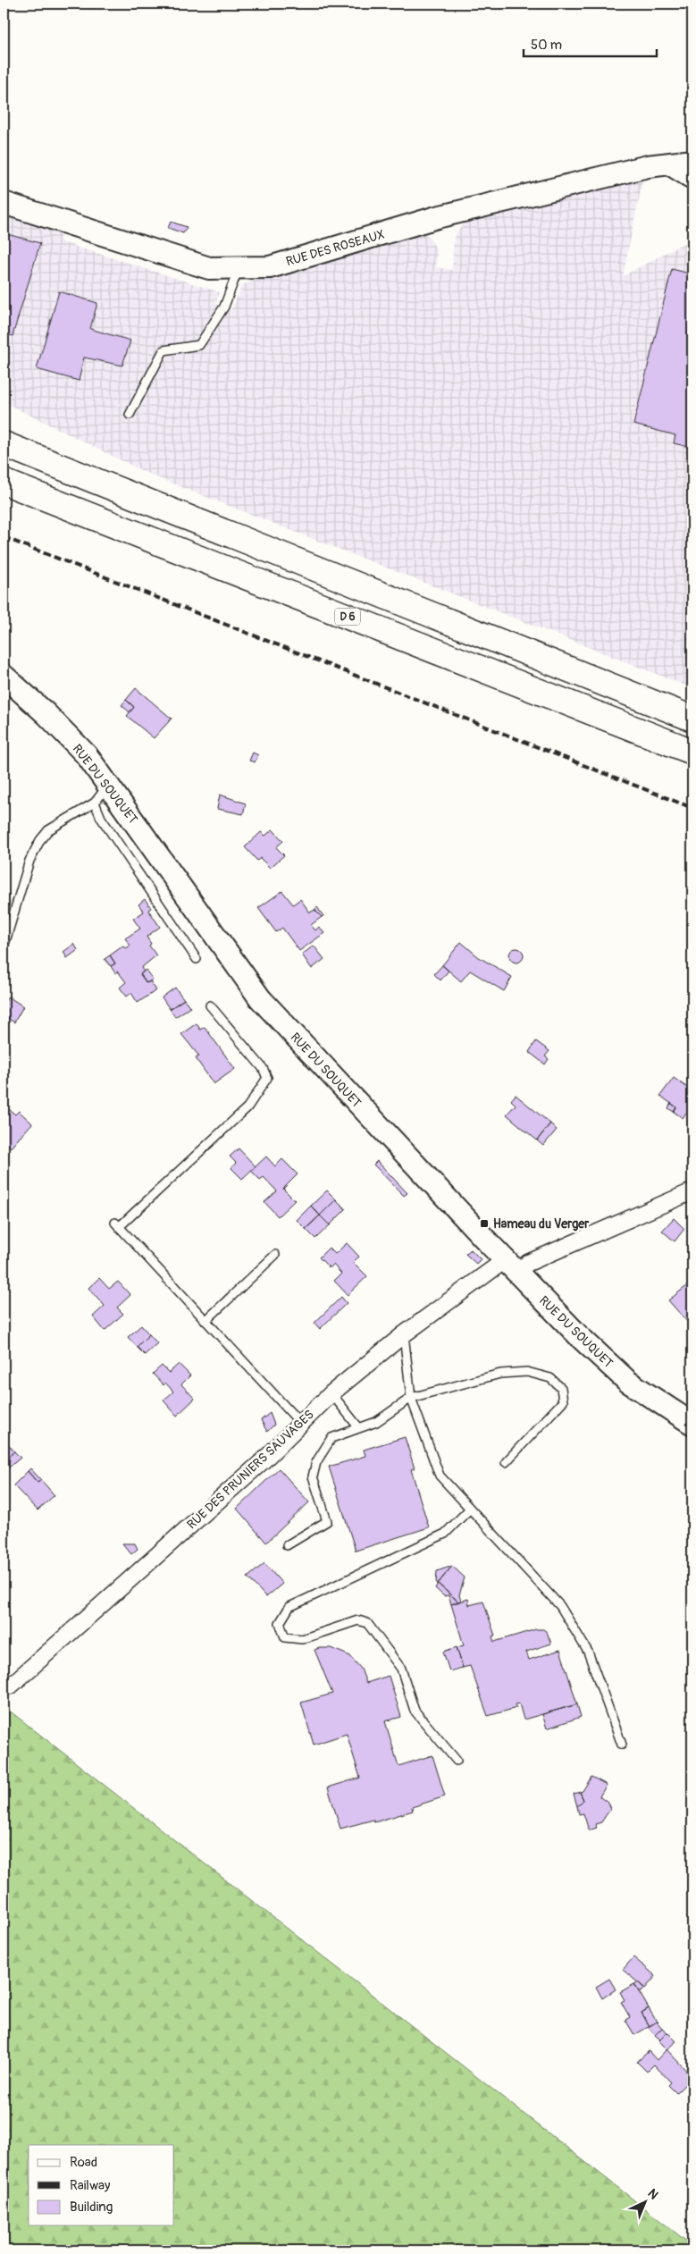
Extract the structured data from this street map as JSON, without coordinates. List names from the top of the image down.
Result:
{
  "streets": {
    "highway": ["D 6"],
    "street": ["RUE DES ROSEAUX", "RUE DU SOUQUET", "RUE DES PRUNIERS SAUVAGES"]
  },
  "crossings": [
    ["RUE DU SOUQUET", "RUE DES PRUNIERS SAUVAGES"]
  ],
  "places": {
    "transit": ["Hameau du Verger"]
  },
  "legend": ["Road", "Railway", "Building"],
  "scale_bar": "50 m",
  "north": "top right"
}
